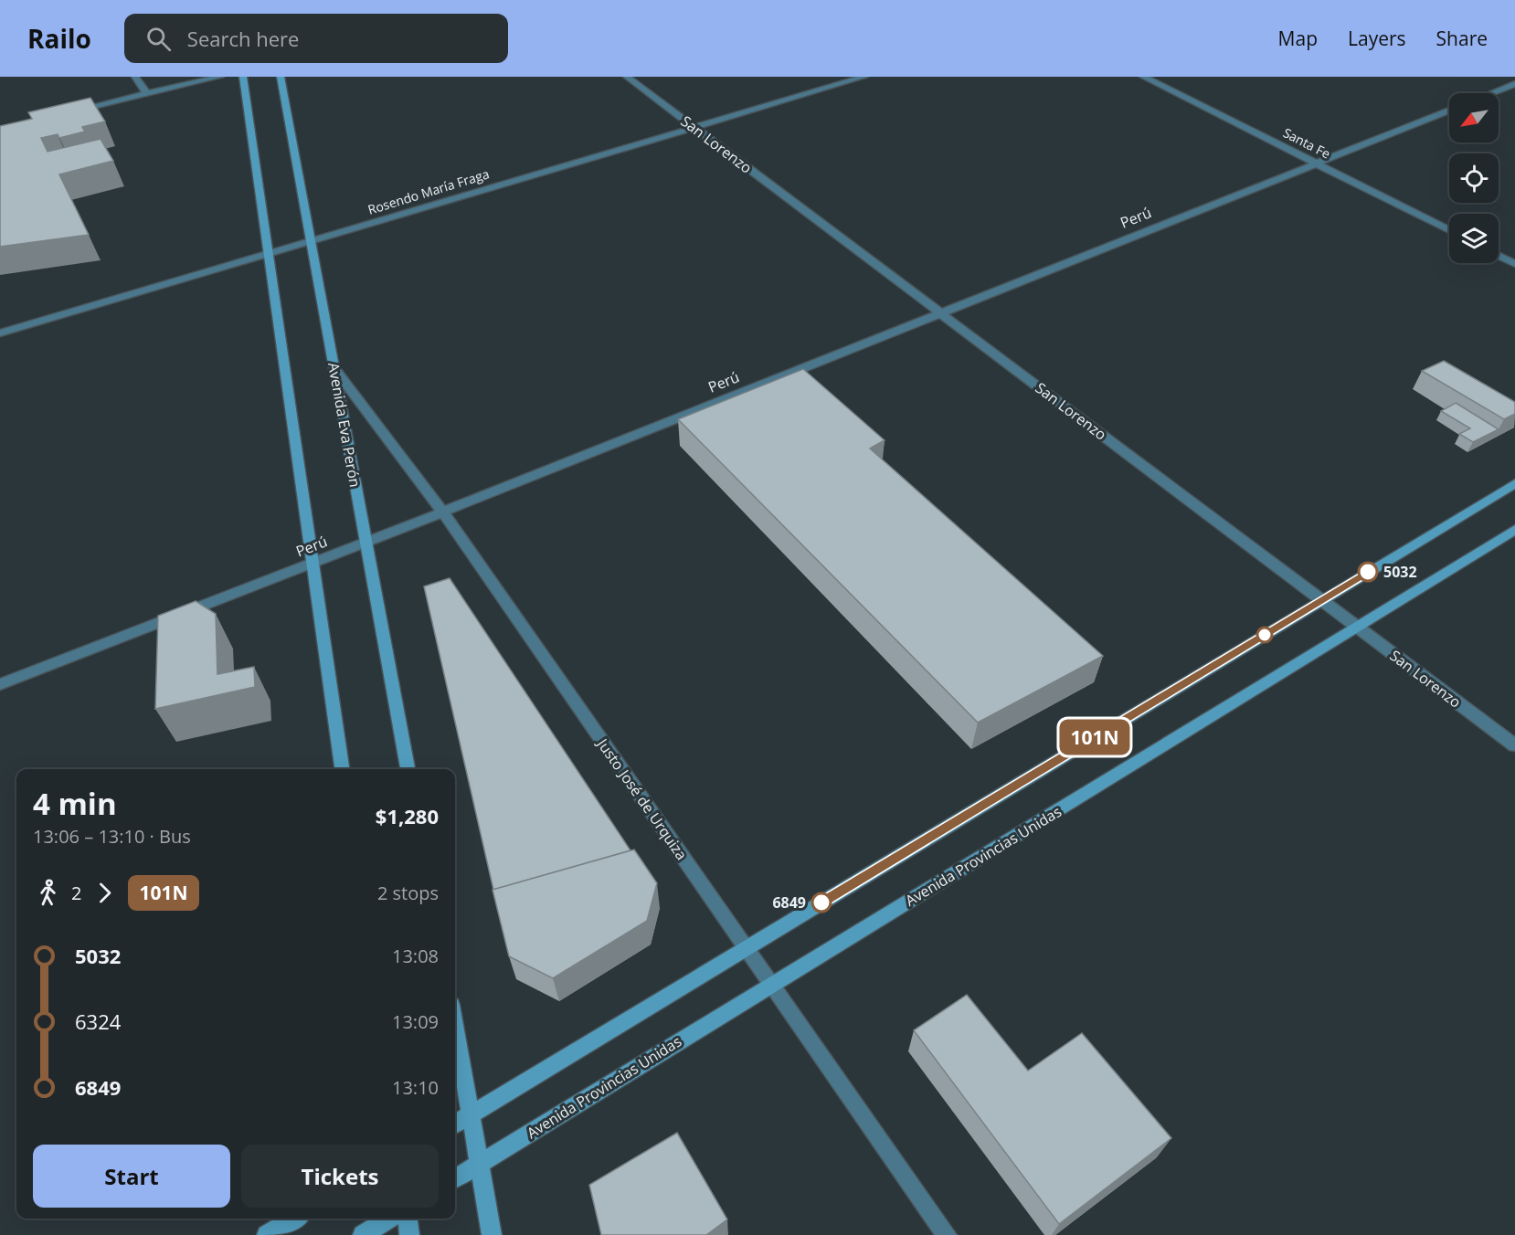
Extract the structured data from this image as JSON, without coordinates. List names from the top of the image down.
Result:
{
  "streets": {
    "main road": ["Avenida Eva Perón", "Avenida Provincias Unidas"],
    "street": [
      "Santa Fe",
      "San Lorenzo",
      "Rosendo María Fraga",
      "Perú",
      "Justo José de Urquiza"
    ]
  },
  "crossings": [
    ["Santa Fe", "Perú"],
    ["San Lorenzo", "Rosendo María Fraga"],
    ["San Lorenzo", "Perú"],
    ["San Lorenzo", "Avenida Provincias Unidas"],
    ["Rosendo María Fraga", "Avenida Eva Perón"],
    ["Perú", "Avenida Eva Perón"],
    ["Perú", "Justo José de Urquiza"],
    ["Avenida Eva Perón", "Justo José de Urquiza"],
    ["Justo José de Urquiza", "Avenida Provincias Unidas"]
  ],
  "places": ["5032", "6849"],
  "lines": ["bus line 101N"],
  "north": "bottom left",
  "page": {
    "header": "Railo",
    "search": "Search here",
    "nav": ["Map", "Layers", "Share"],
    "on_map": "101N",
    "heading": ["4 min", "13:06 – 13:10 · Bus", "$1,280"],
    "legs": ["2", "101N", "2 stops"],
    "list": [
      {
        "name": "5032",
        "value": "13:08"
      },
      {
        "name": "6324",
        "value": "13:09"
      },
      {
        "name": "6849",
        "value": "13:10"
      }
    ],
    "buttons": ["Start", "Tickets"]
  }
}
